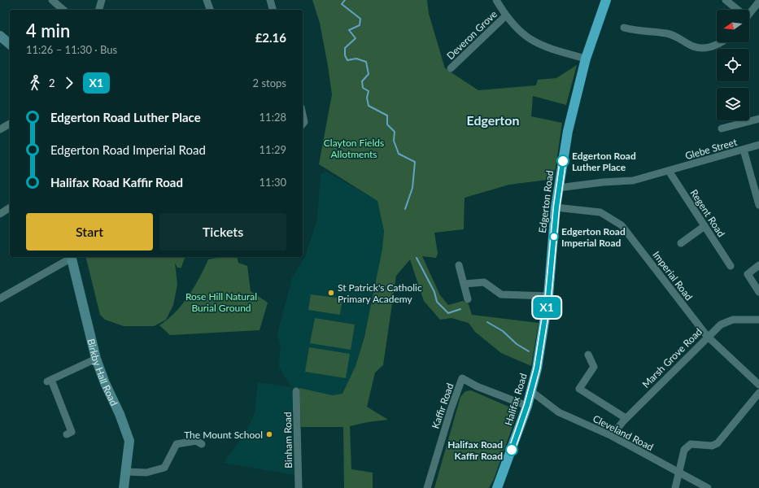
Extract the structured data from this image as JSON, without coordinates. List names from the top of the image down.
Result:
{
  "streets": {
    "highway": ["Edgerton Road", "Halifax Road"],
    "street": [
      "Deveron Grove",
      "Glebe Street",
      "Regent Road",
      "Imperial Road",
      "Marsh Grove Road",
      "Birkby Hall Road",
      "Kaffir Road",
      "Cleveland Road",
      "Binham Road"
    ]
  },
  "crossings": [
    ["Glebe Street", "Edgerton Road"],
    ["Glebe Street", "Regent Road"],
    ["Edgerton Road", "Imperial Road"],
    ["Edgerton Road", "Halifax Road"],
    ["Imperial Road", "Marsh Grove Road"],
    ["Marsh Grove Road", "Cleveland Road"],
    ["Halifax Road", "Kaffir Road"],
    ["Halifax Road", "Cleveland Road"]
  ],
  "districts": ["Edgerton"],
  "parks": ["Clayton Fields Allotments", "Rose Hill Natural Burial Ground"],
  "places": [
    "Edgerton Road Luther Place",
    "Edgerton Road Imperial Road",
    "St Patrick's Catholic Primary Academy",
    "The Mount School",
    "Halifax Road Kaffir Road"
  ],
  "lines": ["bus line X1"],
  "north": "left",
  "page": {
    "on_map": "X1",
    "heading": ["4 min", "11:26 – 11:30 · Bus", "£2.16"],
    "legs": ["2", "X1", "2 stops"],
    "list": [
      {
        "name": "Edgerton Road Luther Place",
        "value": "11:28"
      },
      {
        "name": "Edgerton Road Imperial Road",
        "value": "11:29"
      },
      {
        "name": "Halifax Road Kaffir Road",
        "value": "11:30"
      }
    ],
    "buttons": ["Start", "Tickets"]
  }
}
